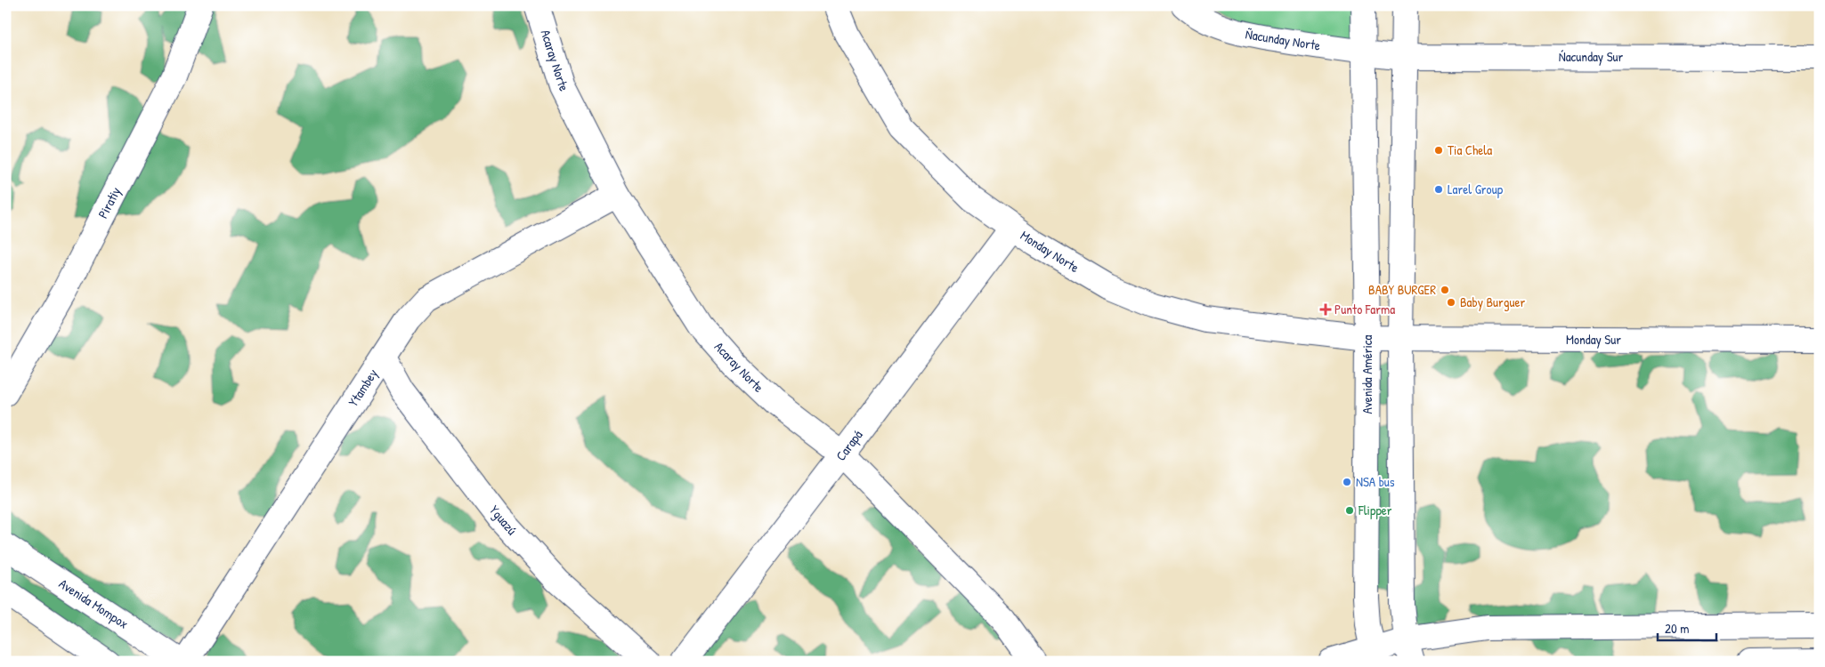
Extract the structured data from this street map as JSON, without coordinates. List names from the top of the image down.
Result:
{
  "streets": {
    "street": [
      "Ñacunday Norte",
      "Ńacunday Sur",
      "Acaray Norte",
      "Piratiy",
      "Monday Norte",
      "Monday Sur",
      "Avenida América",
      "Ytambey",
      "Carapá",
      "Yguazú",
      "Avenida Mompox"
    ]
  },
  "crossings": [
    ["Ñacunday Norte", "Ńacunday Sur"],
    ["Ñacunday Norte", "Avenida América"],
    ["Ńacunday Sur", "Avenida América"],
    ["Acaray Norte", "Ytambey"],
    ["Acaray Norte", "Carapá"],
    ["Monday Norte", "Monday Sur"],
    ["Monday Norte", "Avenida América"],
    ["Monday Norte", "Carapá"],
    ["Monday Sur", "Avenida América"],
    ["Ytambey", "Yguazú"]
  ],
  "places": {
    "other": [
      "Tia Chela",
      "Larel Group",
      "BABY BURGER",
      "Baby Burguer",
      "NSA bus",
      "Flipper"
    ],
    "health": ["Punto Farma"]
  },
  "scale_bar": "20 m"
}
